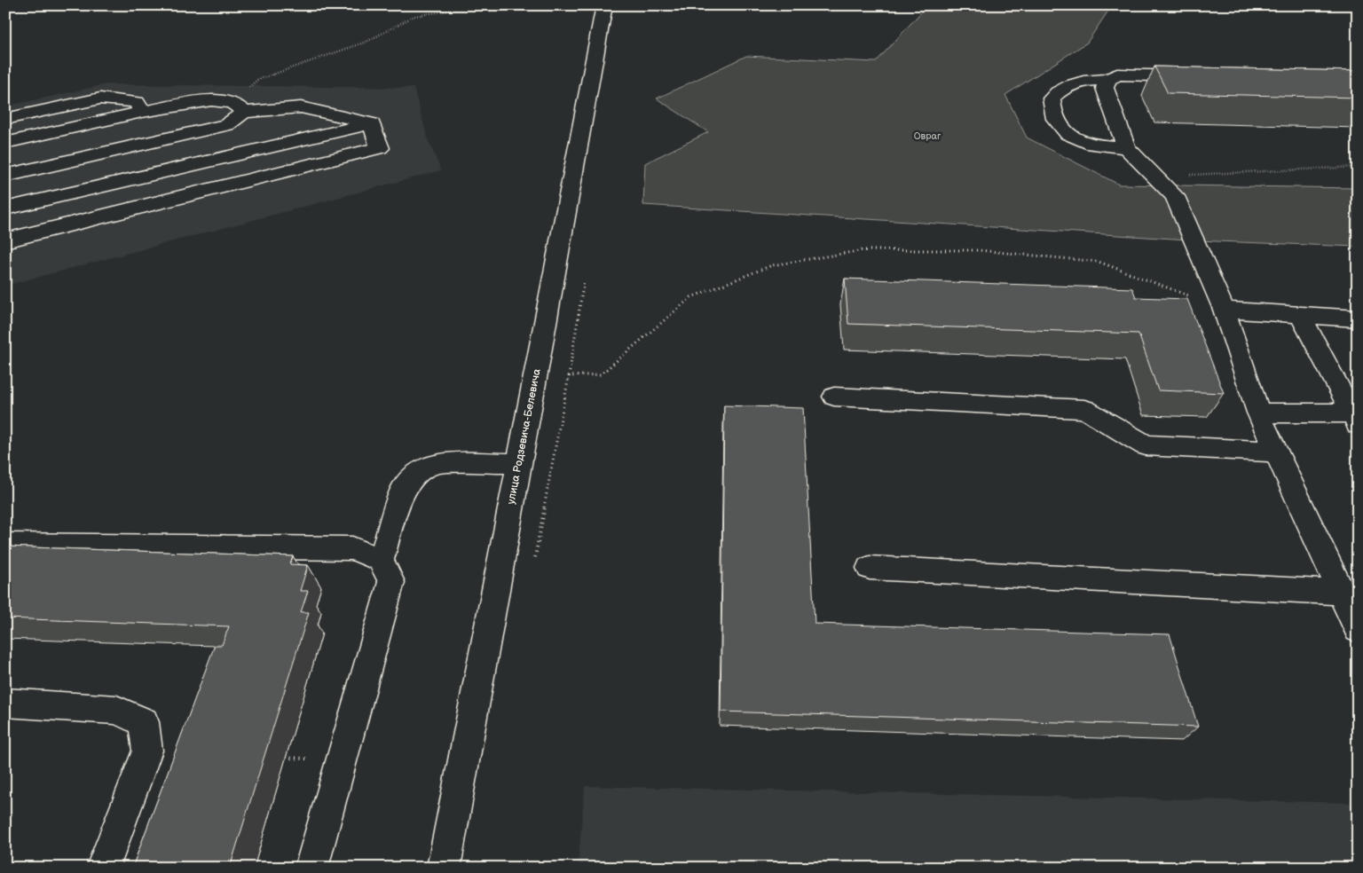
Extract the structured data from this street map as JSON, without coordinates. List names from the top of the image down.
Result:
{
  "streets": {
    "street": ["улица Родзевича-Белевича"]
  },
  "parks": ["Овраг"]
}
